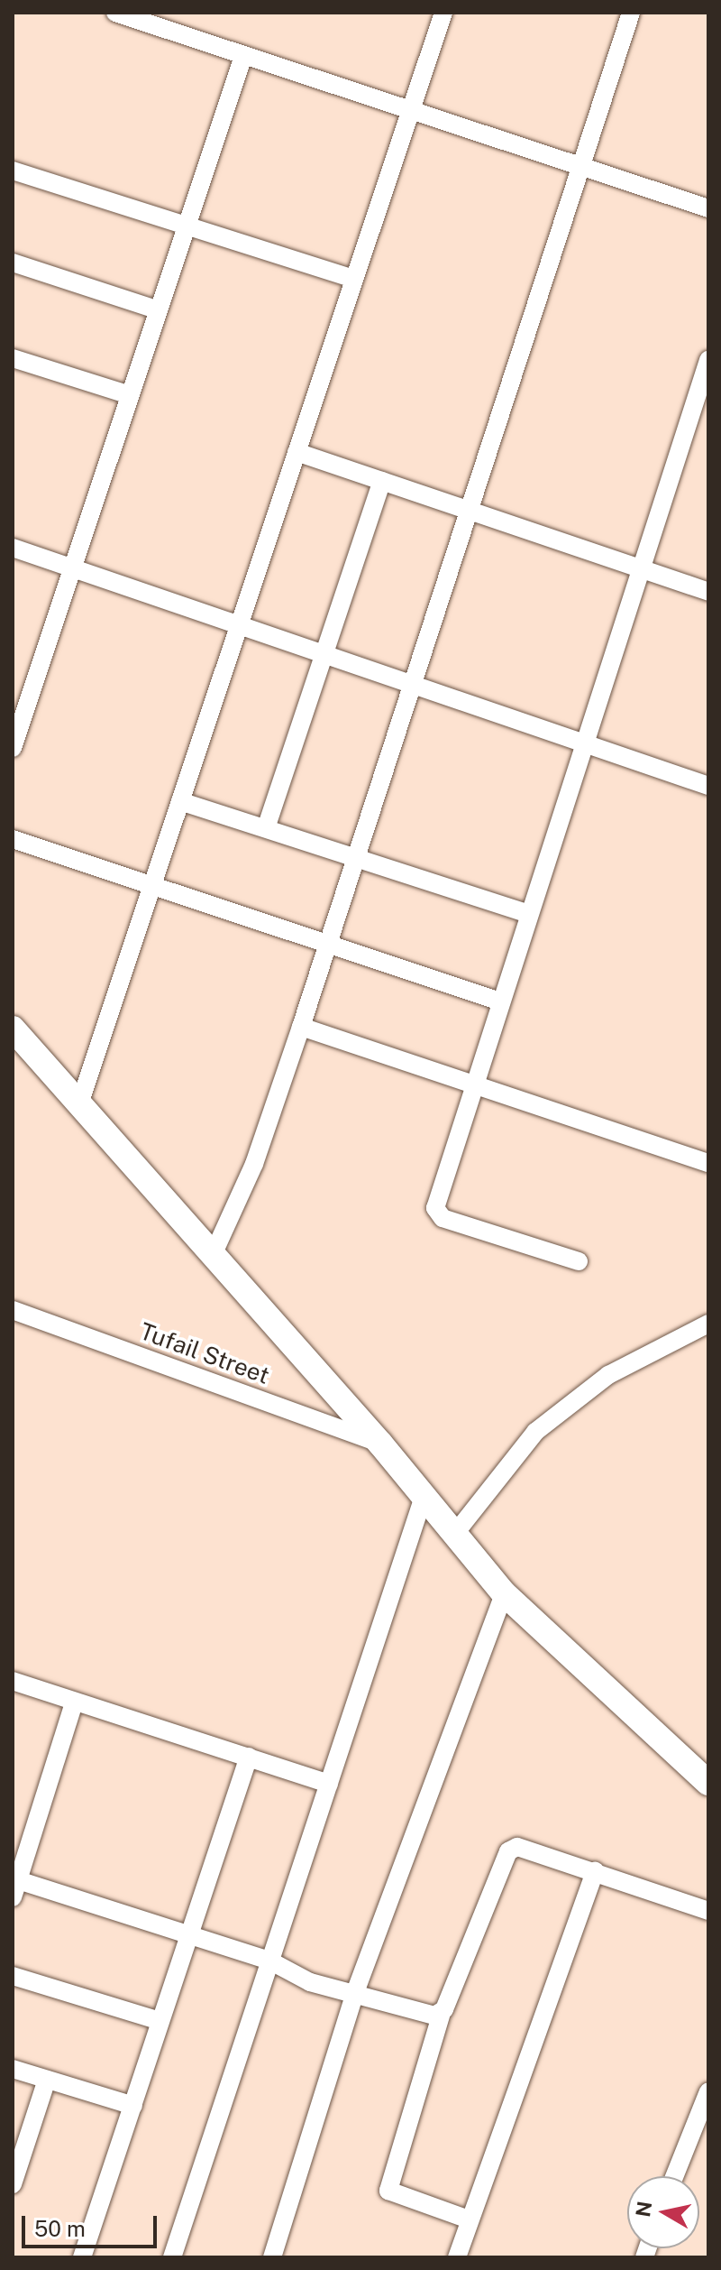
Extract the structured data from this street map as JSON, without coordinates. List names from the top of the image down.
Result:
{
  "streets": {
    "street": ["Tufail Street"]
  },
  "scale_bar": "50 m",
  "north": "left"
}
